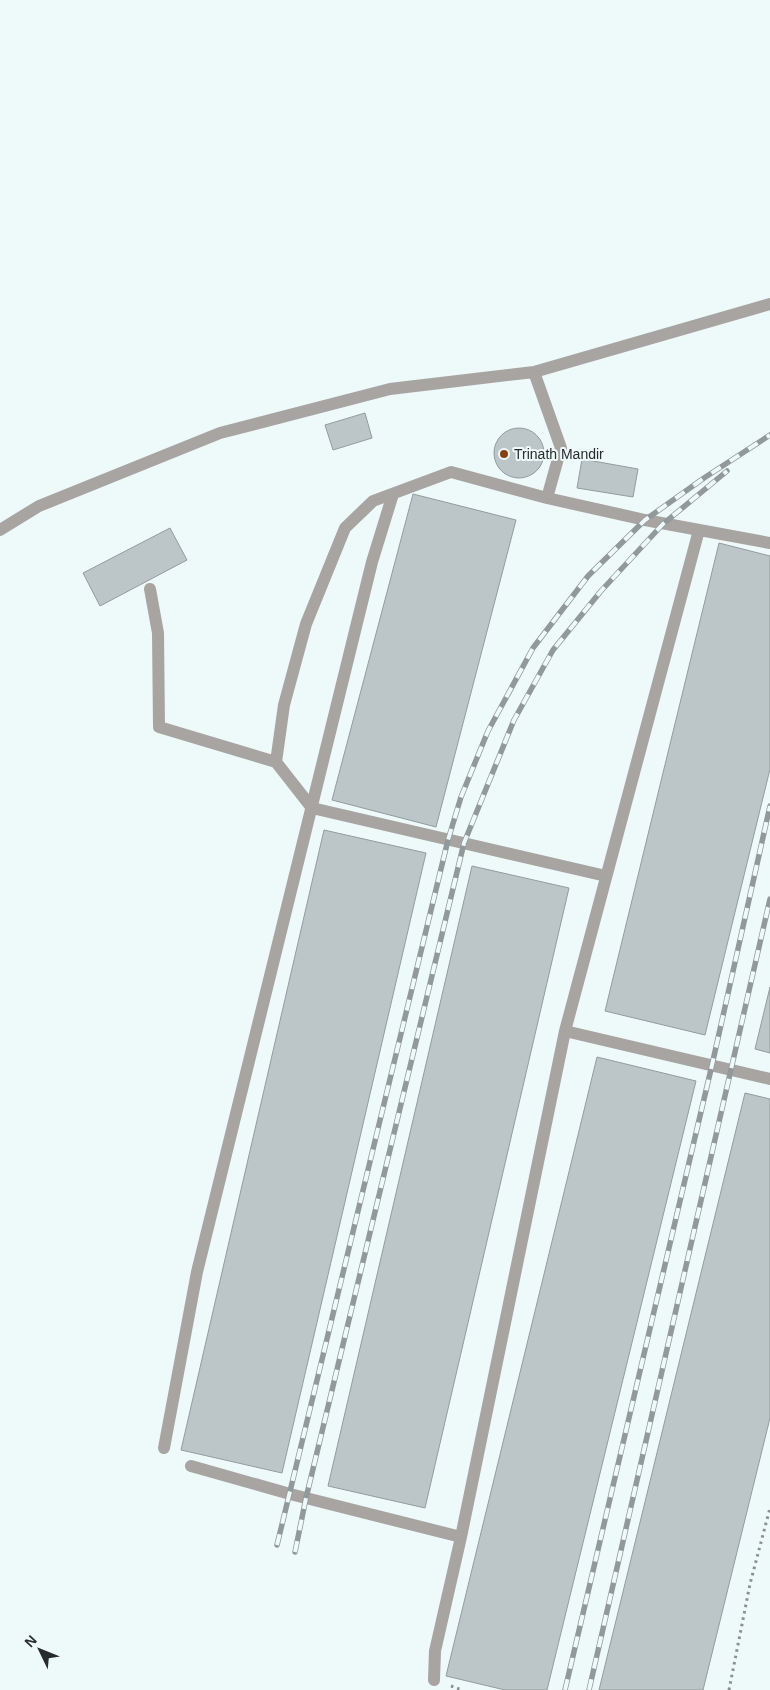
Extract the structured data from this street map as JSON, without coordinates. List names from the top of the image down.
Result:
{
  "places": ["Trinath Mandir"],
  "north": "top left"
}
